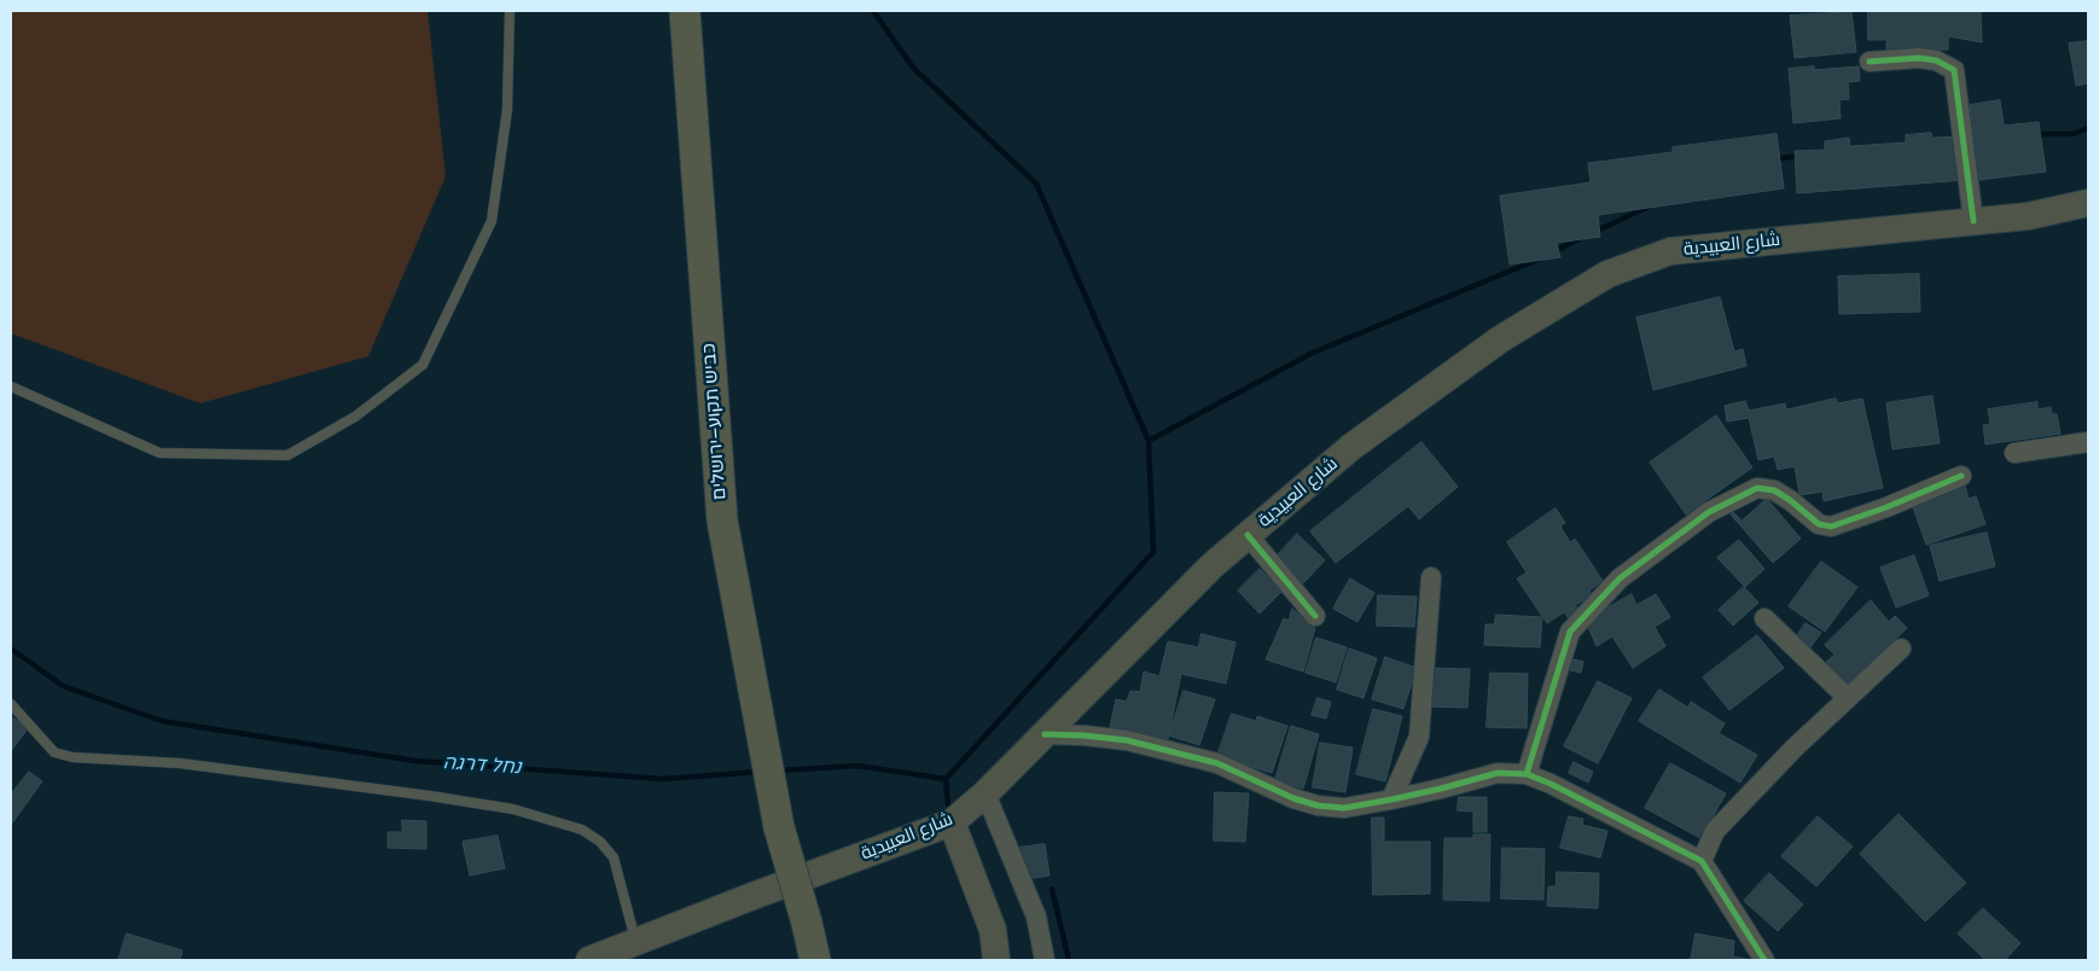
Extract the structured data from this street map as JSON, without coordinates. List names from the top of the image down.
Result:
{
  "streets": {
    "main road": ["شارع العبيدية", "כביש תקוע–ירושלים"]
  },
  "water": ["נחל דרגה"]
}
